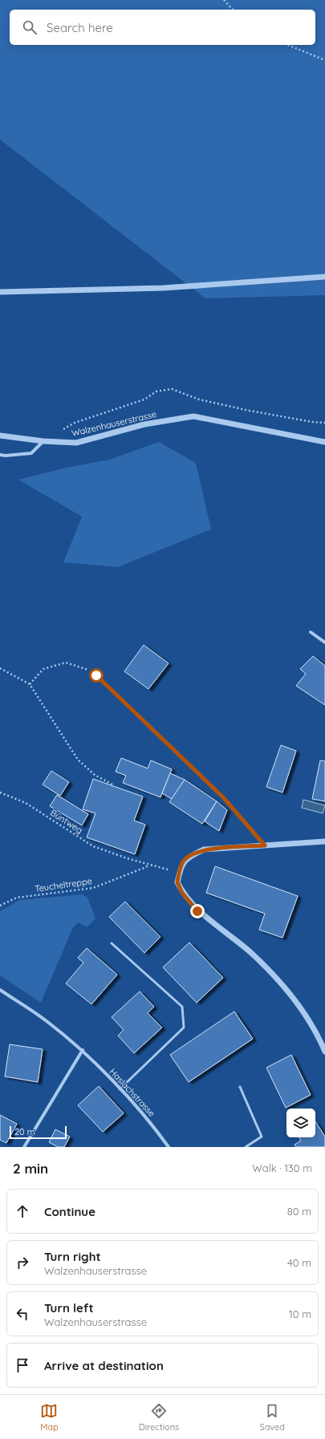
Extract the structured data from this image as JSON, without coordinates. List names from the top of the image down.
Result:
{
  "streets": {
    "street": ["Walzenhauserstrasse", "Haslachstrasse"],
    "path": ["Büntweg", "Teucheltreppe"]
  },
  "crossings": [
    ["Büntweg", "Teucheltreppe"]
  ],
  "scale_bar": "20 m",
  "page": {
    "search": "Search here",
    "scale": "20 m",
    "heading": ["2 min", "Walk · 130 m"],
    "list": [
      ["Continue", "80 m"],
      ["Turn right", "Walzenhauserstrasse", "40 m"],
      ["Turn left", "Walzenhauserstrasse", "10 m"],
      "Arrive at destination"
    ],
    "nav": ["Map", "Directions", "Saved"]
  }
}
